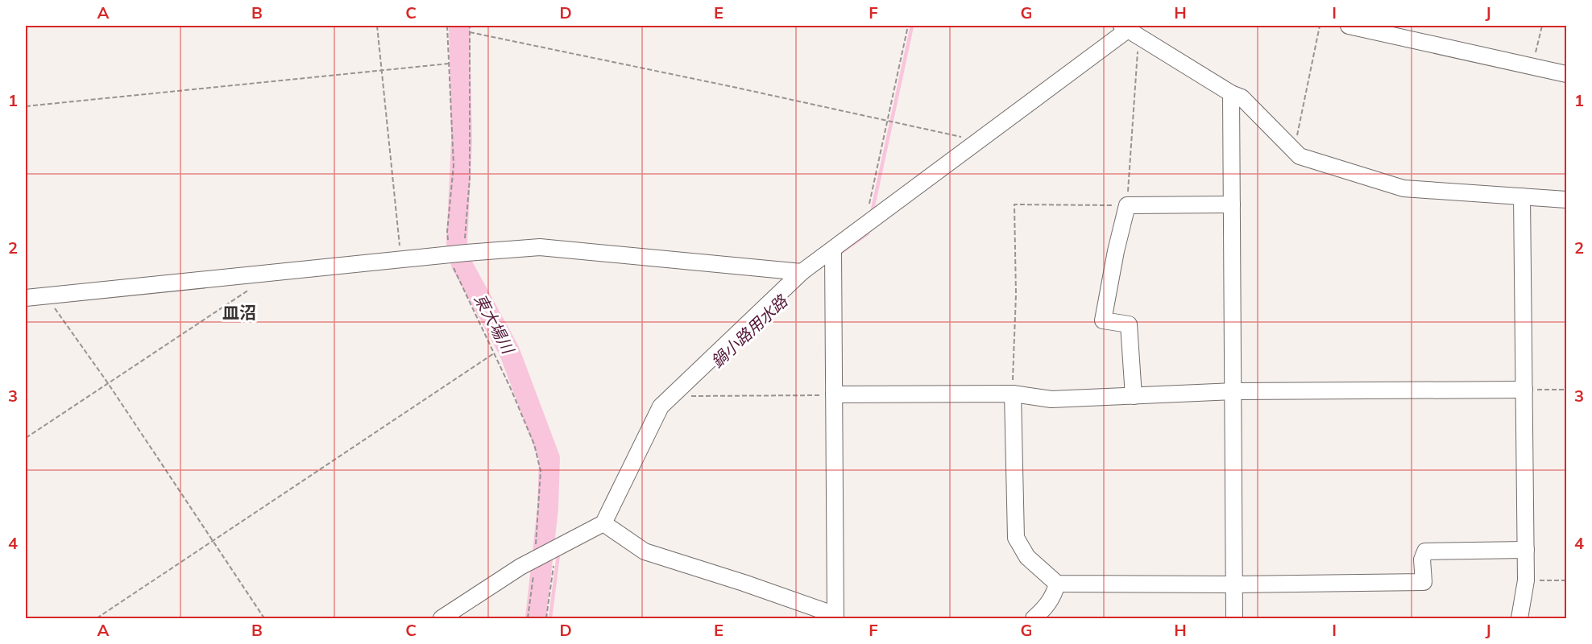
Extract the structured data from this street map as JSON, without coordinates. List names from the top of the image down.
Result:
{
  "districts": ["皿沼"],
  "water": ["東大場川", "鍋小路用水路"],
  "grid": {
    "columns": [
      "A",
      "B",
      "C",
      "D",
      "E",
      "F",
      "G",
      "H",
      "I",
      "J"
    ],
    "rows": [
      "1",
      "2",
      "3",
      "4"
    ]
  }
}
